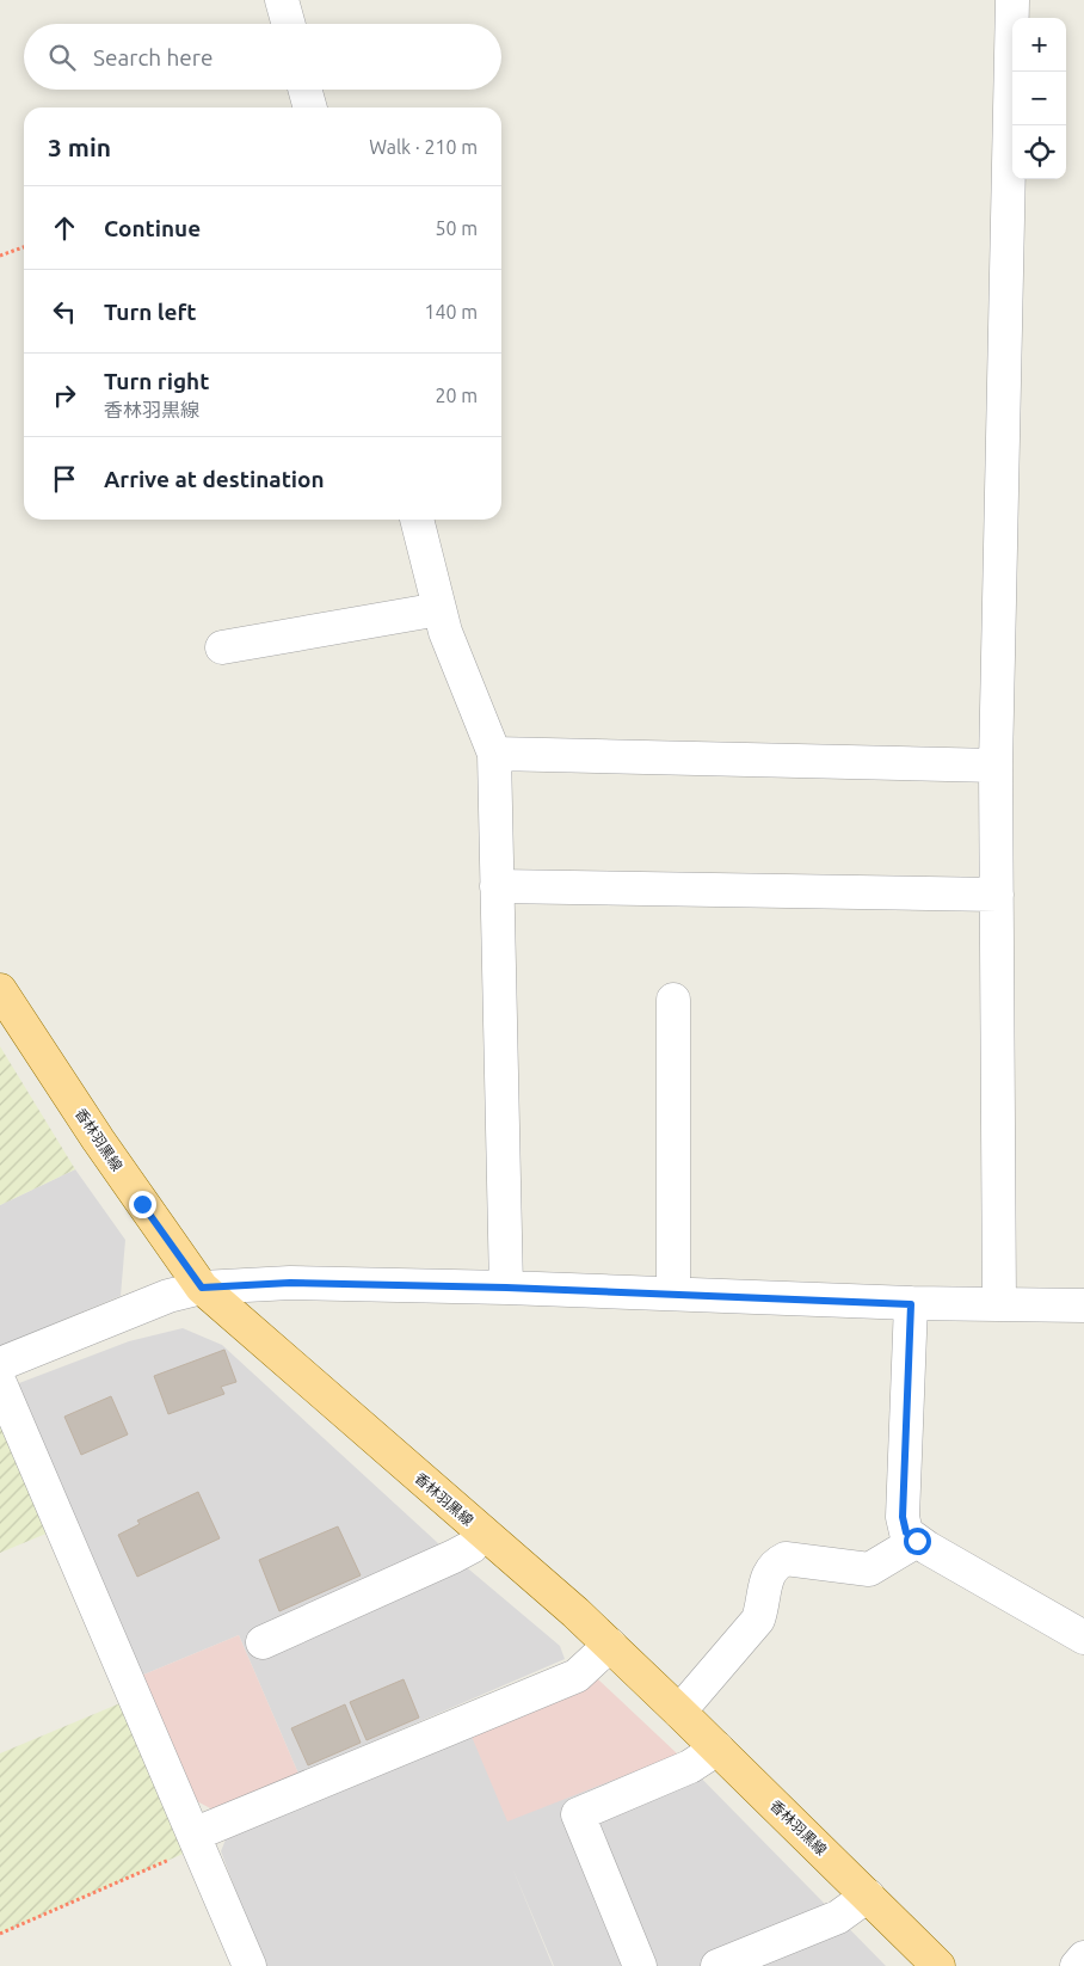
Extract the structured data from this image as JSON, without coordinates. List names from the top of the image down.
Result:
{
  "streets": {
    "main road": ["香林羽黒線"]
  },
  "page": {
    "map_buttons": ["+", "−"],
    "search": "Search here",
    "heading": ["3 min", "Walk · 210 m"],
    "list": [
      ["Continue", "50 m"],
      ["Turn left", "140 m"],
      ["Turn right", "香林羽黒線", "20 m"],
      "Arrive at destination"
    ]
  }
}
